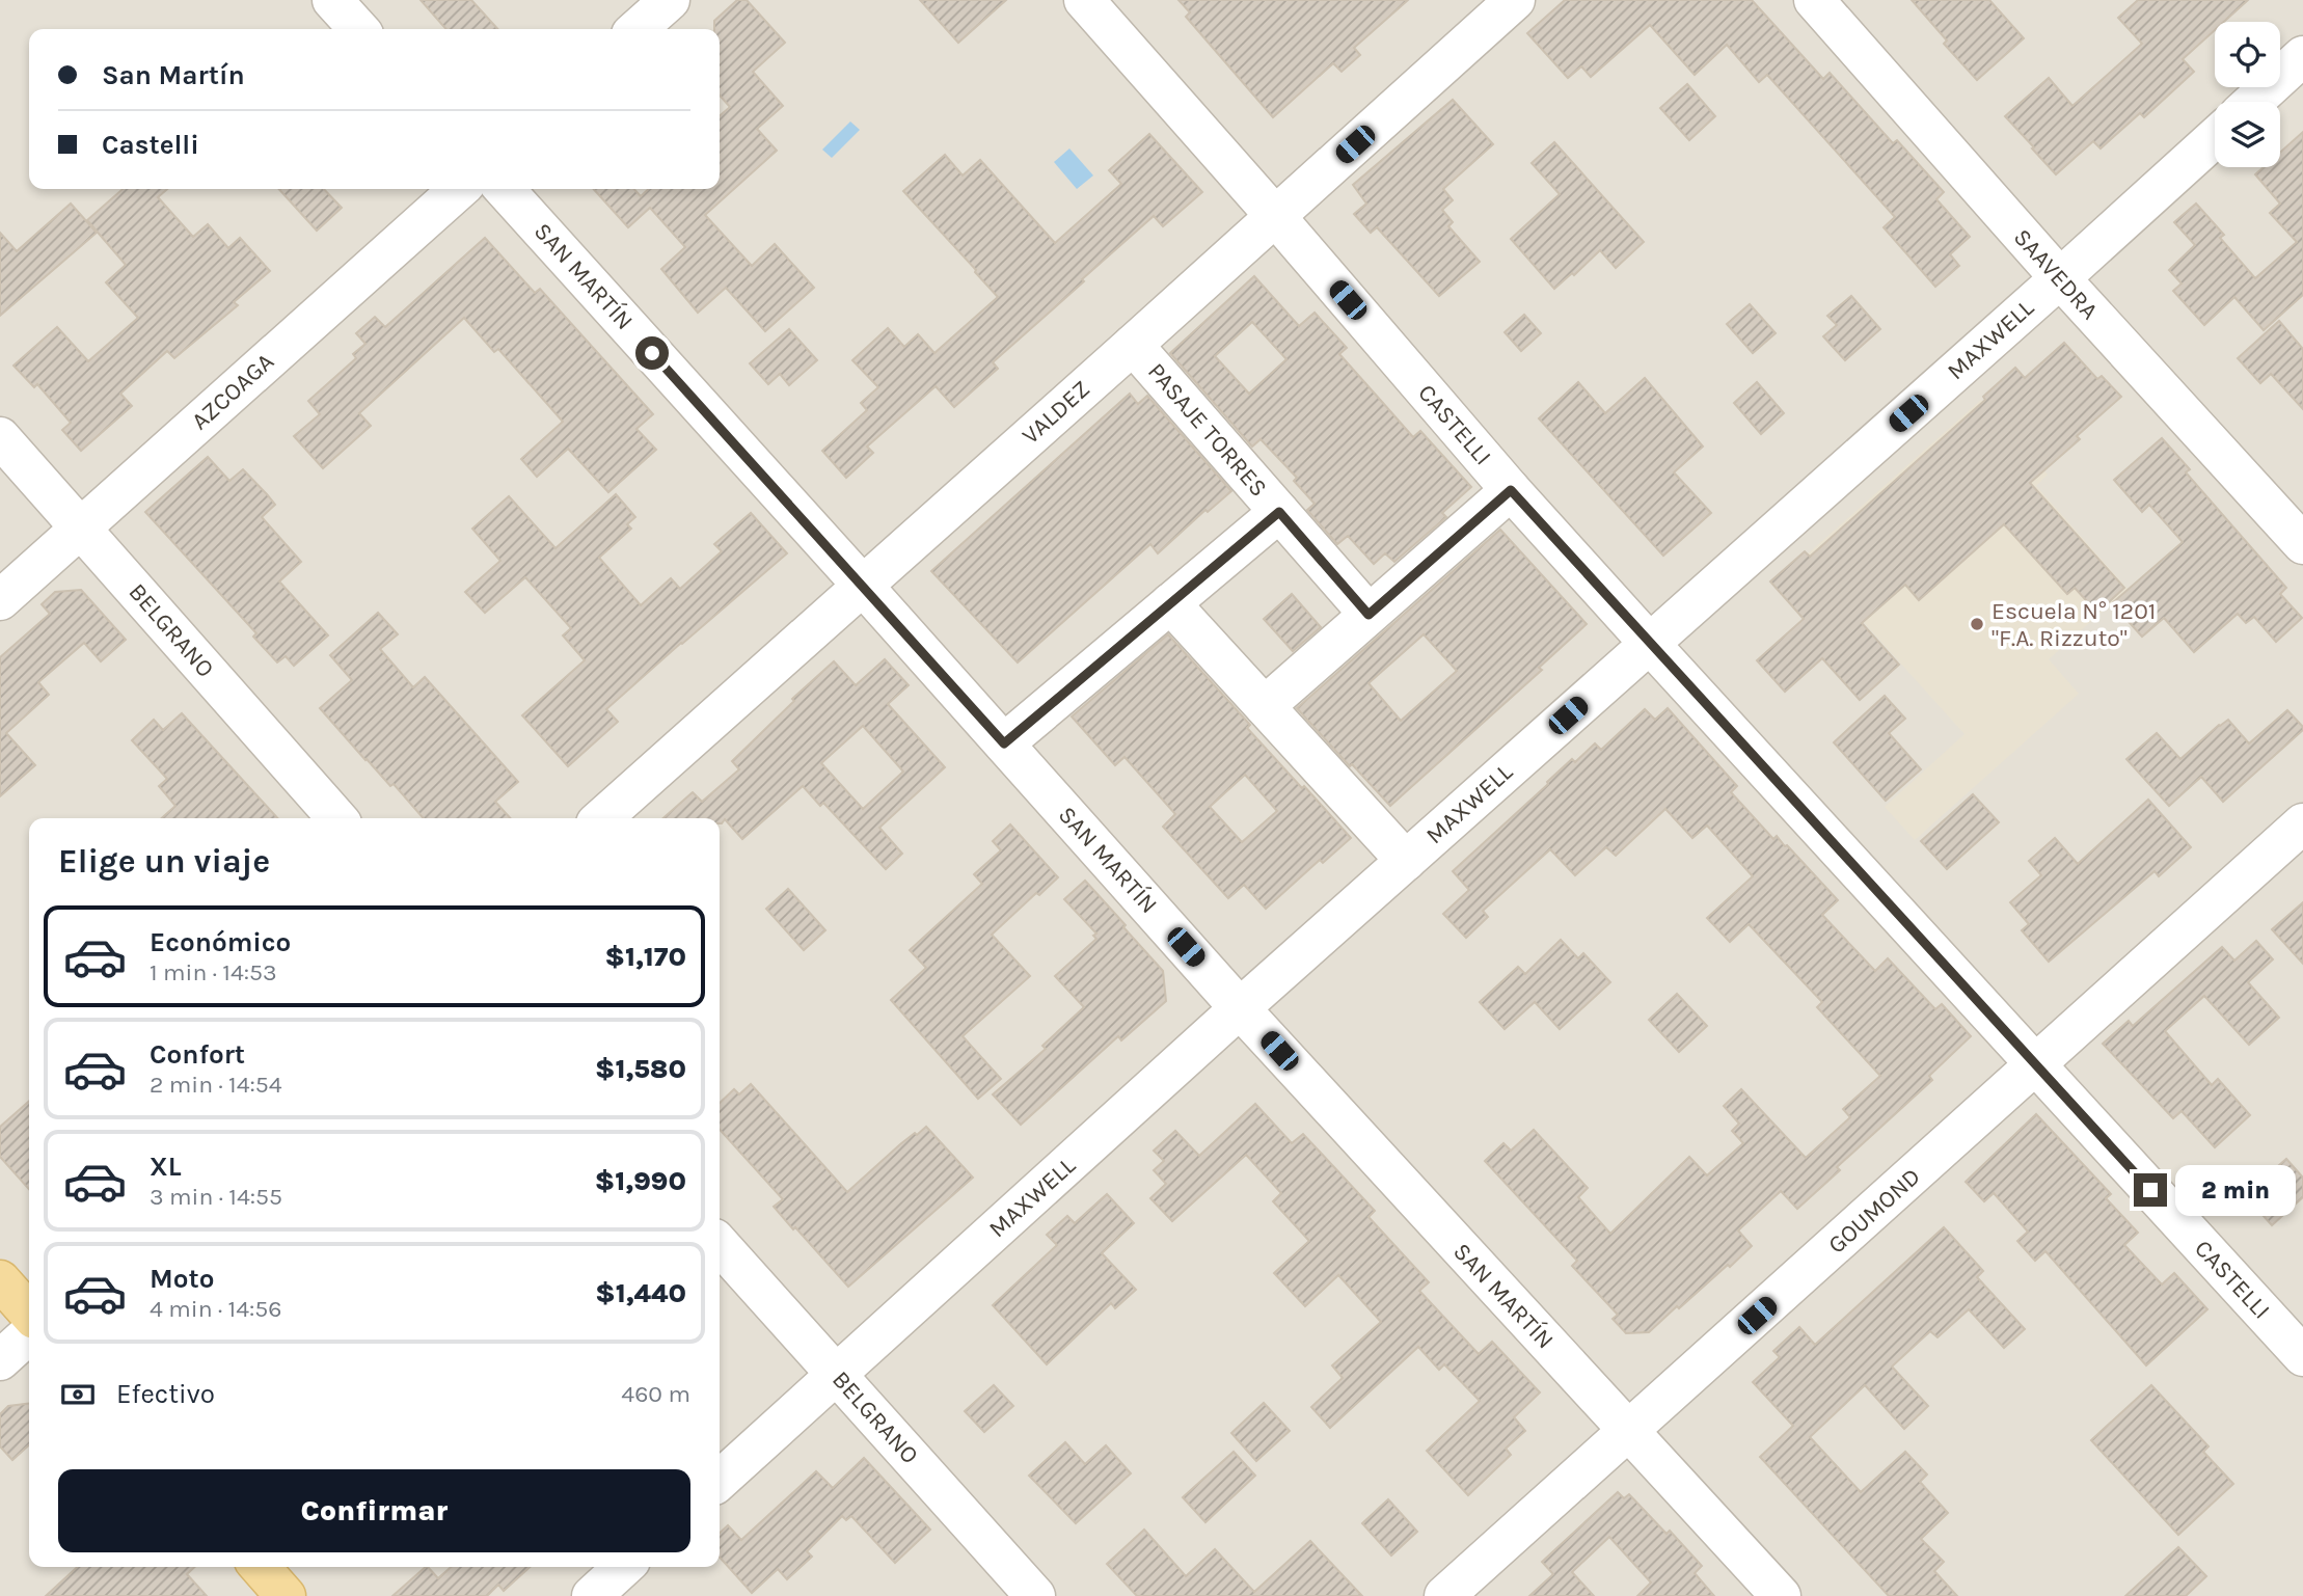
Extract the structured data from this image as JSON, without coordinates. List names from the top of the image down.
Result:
{
  "streets": {
    "street": [
      "SAAVEDRA",
      "SAN MARTÍN",
      "MAXWELL",
      "AZCOAGA",
      "VALDEZ",
      "CASTELLI",
      "PASAJE TORRES",
      "BELGRANO",
      "GOUMOND"
    ]
  },
  "crossings": [
    ["SAAVEDRA", "MAXWELL"],
    ["SAN MARTÍN", "MAXWELL"],
    ["SAN MARTÍN", "VALDEZ"],
    ["SAN MARTÍN", "GOUMOND"],
    ["MAXWELL", "CASTELLI"],
    ["MAXWELL", "BELGRANO"],
    ["AZCOAGA", "BELGRANO"],
    ["VALDEZ", "CASTELLI"],
    ["VALDEZ", "PASAJE TORRES"],
    ["CASTELLI", "GOUMOND"]
  ],
  "places": ["Escuela N° 1201 \"F.A. Rizzuto\""],
  "page": {
    "banner": ["San Martín", "Castelli"],
    "heading": "Elige un viaje",
    "list": [
      {
        "name": "Económico",
        "note": "1 min · 14:53",
        "value": "$1,170"
      },
      {
        "name": "Confort",
        "note": "2 min · 14:54",
        "value": "$1,580"
      },
      {
        "name": "XL",
        "note": "3 min · 14:55",
        "value": "$1,990"
      },
      {
        "name": "Moto",
        "note": "4 min · 14:56",
        "value": "$1,440"
      }
    ],
    "bubble": "2 min",
    "pay": ["Efectivo", "460 m"],
    "buttons": "Confirmar"
  }
}
